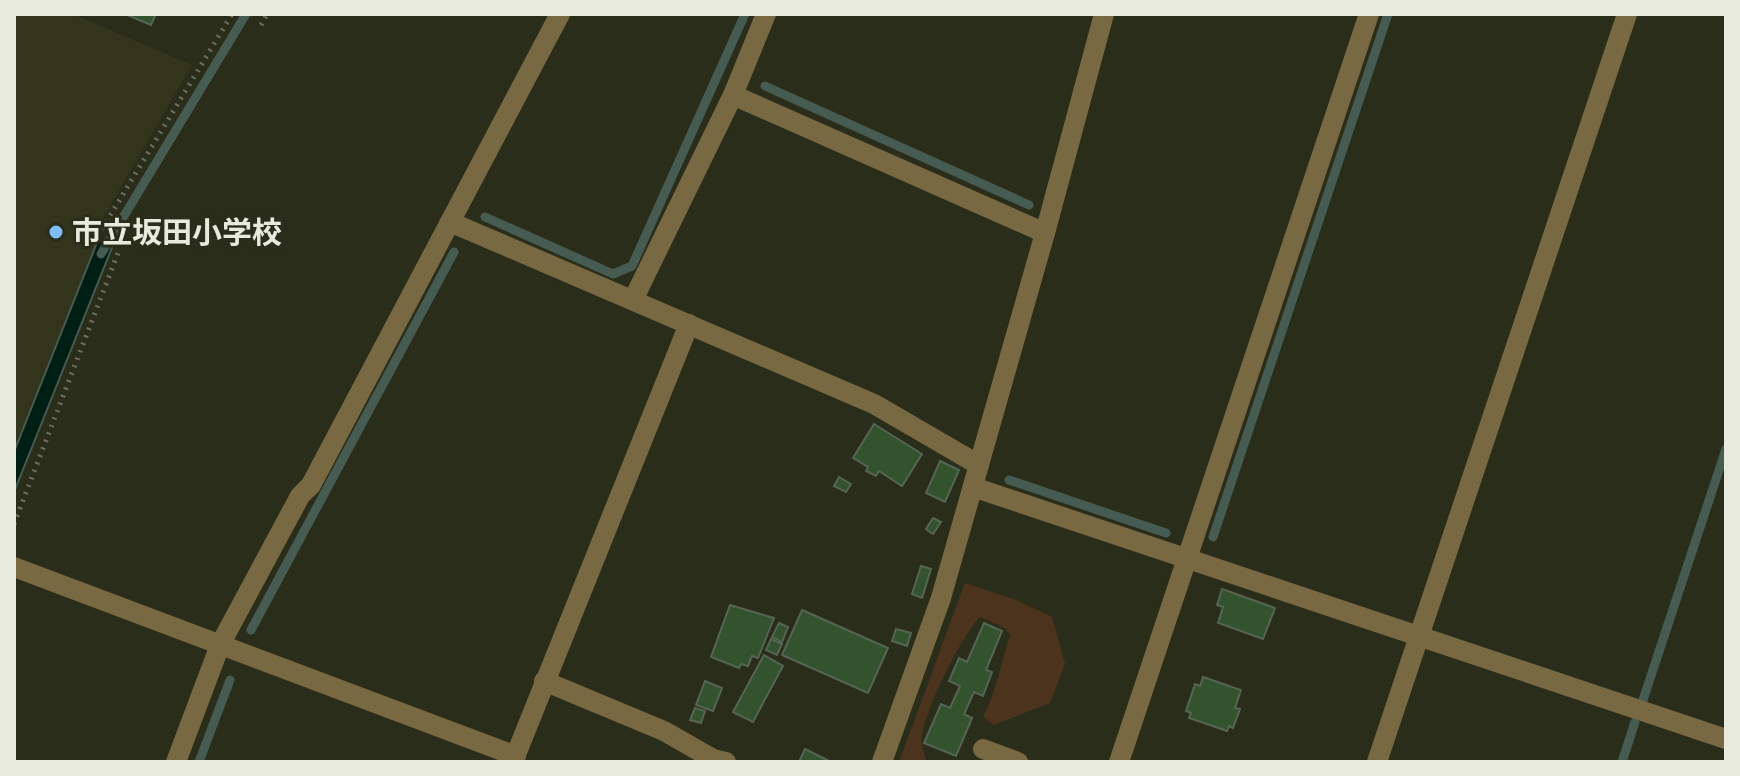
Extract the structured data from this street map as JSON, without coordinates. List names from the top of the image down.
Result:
{
  "places": ["市立坂田小学校"]
}
